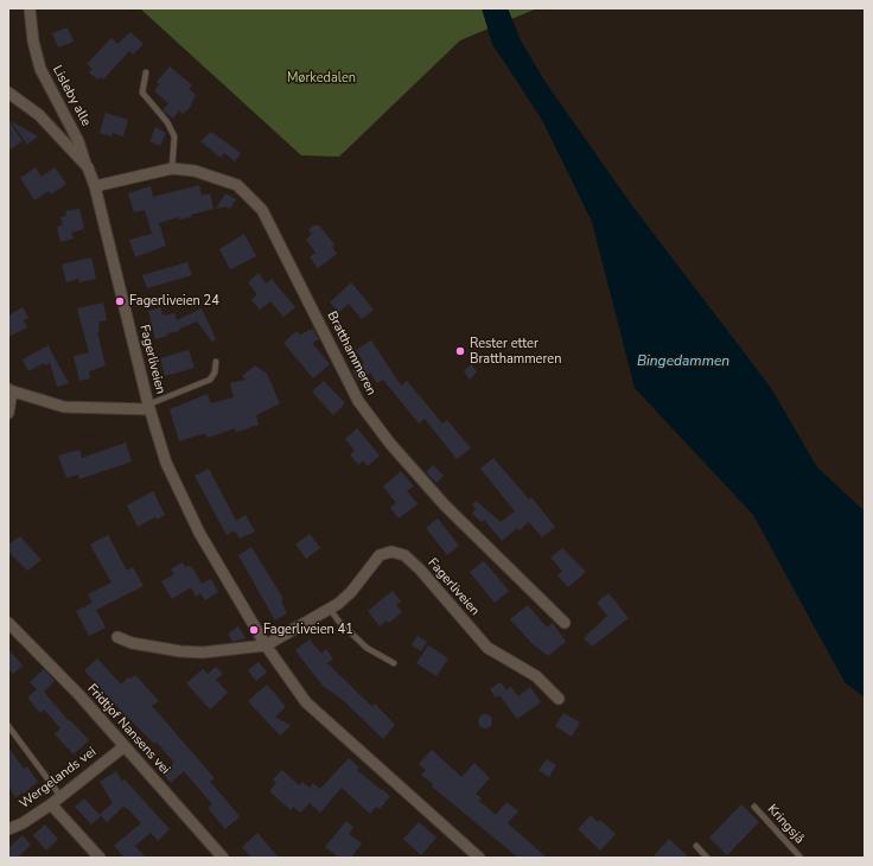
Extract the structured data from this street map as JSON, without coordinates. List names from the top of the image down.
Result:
{
  "streets": {
    "street": [
      "Lisleby alle",
      "Bratthammeren",
      "Fagerliveien",
      "Fridtjof Nansens vei",
      "Wergelands vei"
    ],
    "lane": ["Kringsjå"]
  },
  "crossings": [
    ["Lisleby alle", "Fagerliveien"],
    ["Bratthammeren", "Fagerliveien"],
    ["Fridtjof Nansens vei", "Wergelands vei"]
  ],
  "water": ["Bingedammen"],
  "parks": ["Mørkedalen"],
  "places": ["Fagerliveien 24", "Rester etter Bratthammeren", "Fagerliveien 41"]
}
